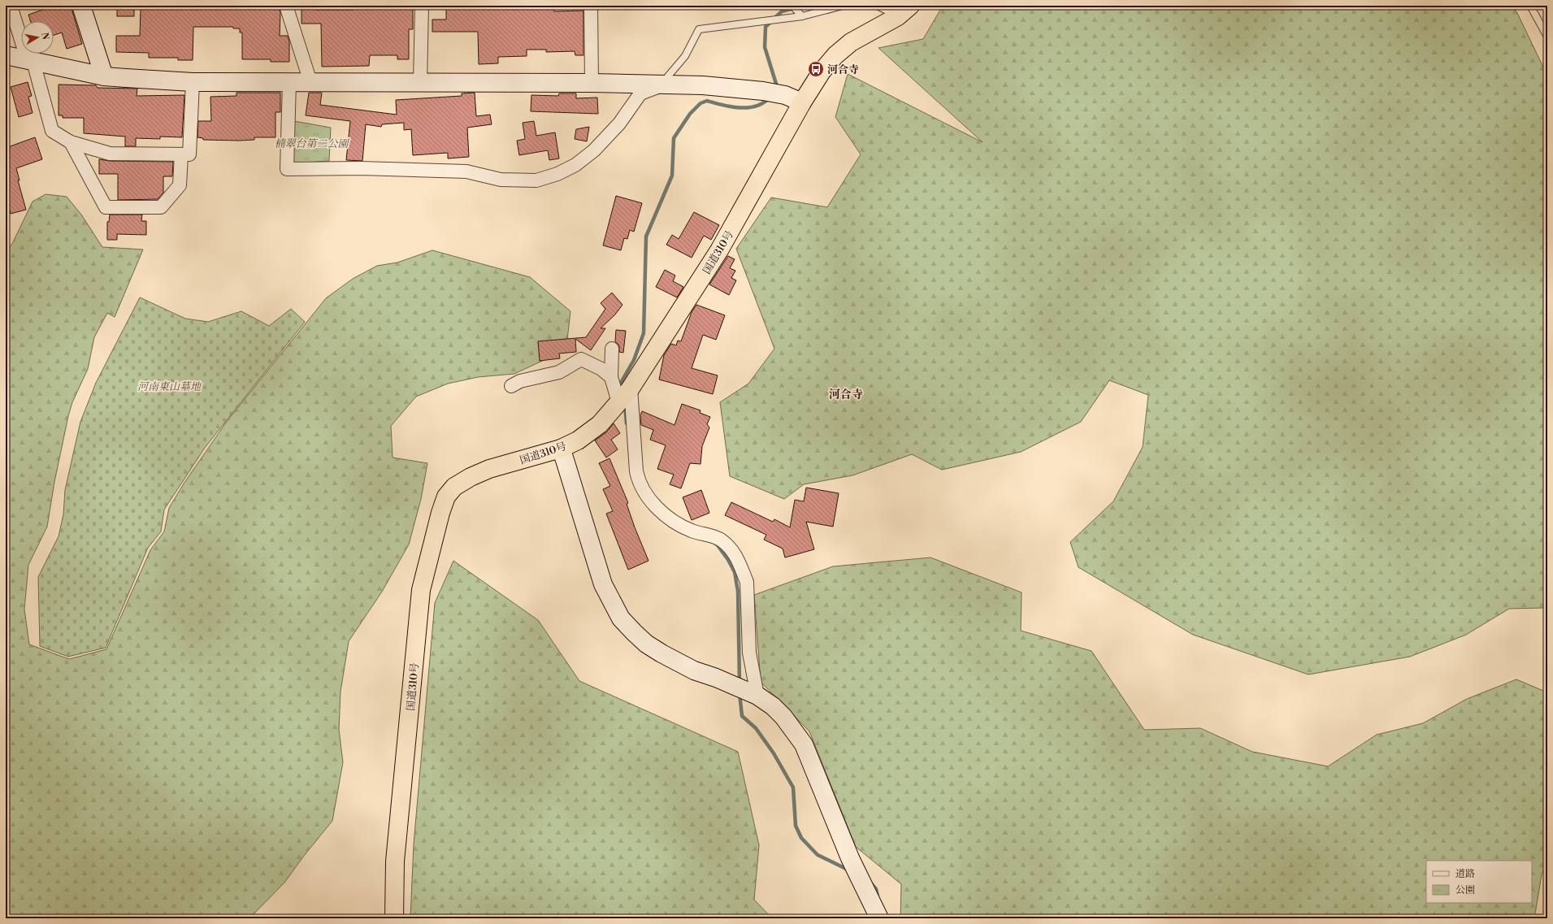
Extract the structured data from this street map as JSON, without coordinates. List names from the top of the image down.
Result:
{
  "streets": {
    "highway": ["国道310号"]
  },
  "districts": ["河合寺"],
  "parks": ["楠翠台第二公園", "河南東山墓地"],
  "places": {
    "bus stop": ["河合寺"]
  },
  "legend": ["道路", "公園"],
  "north": "right"
}
